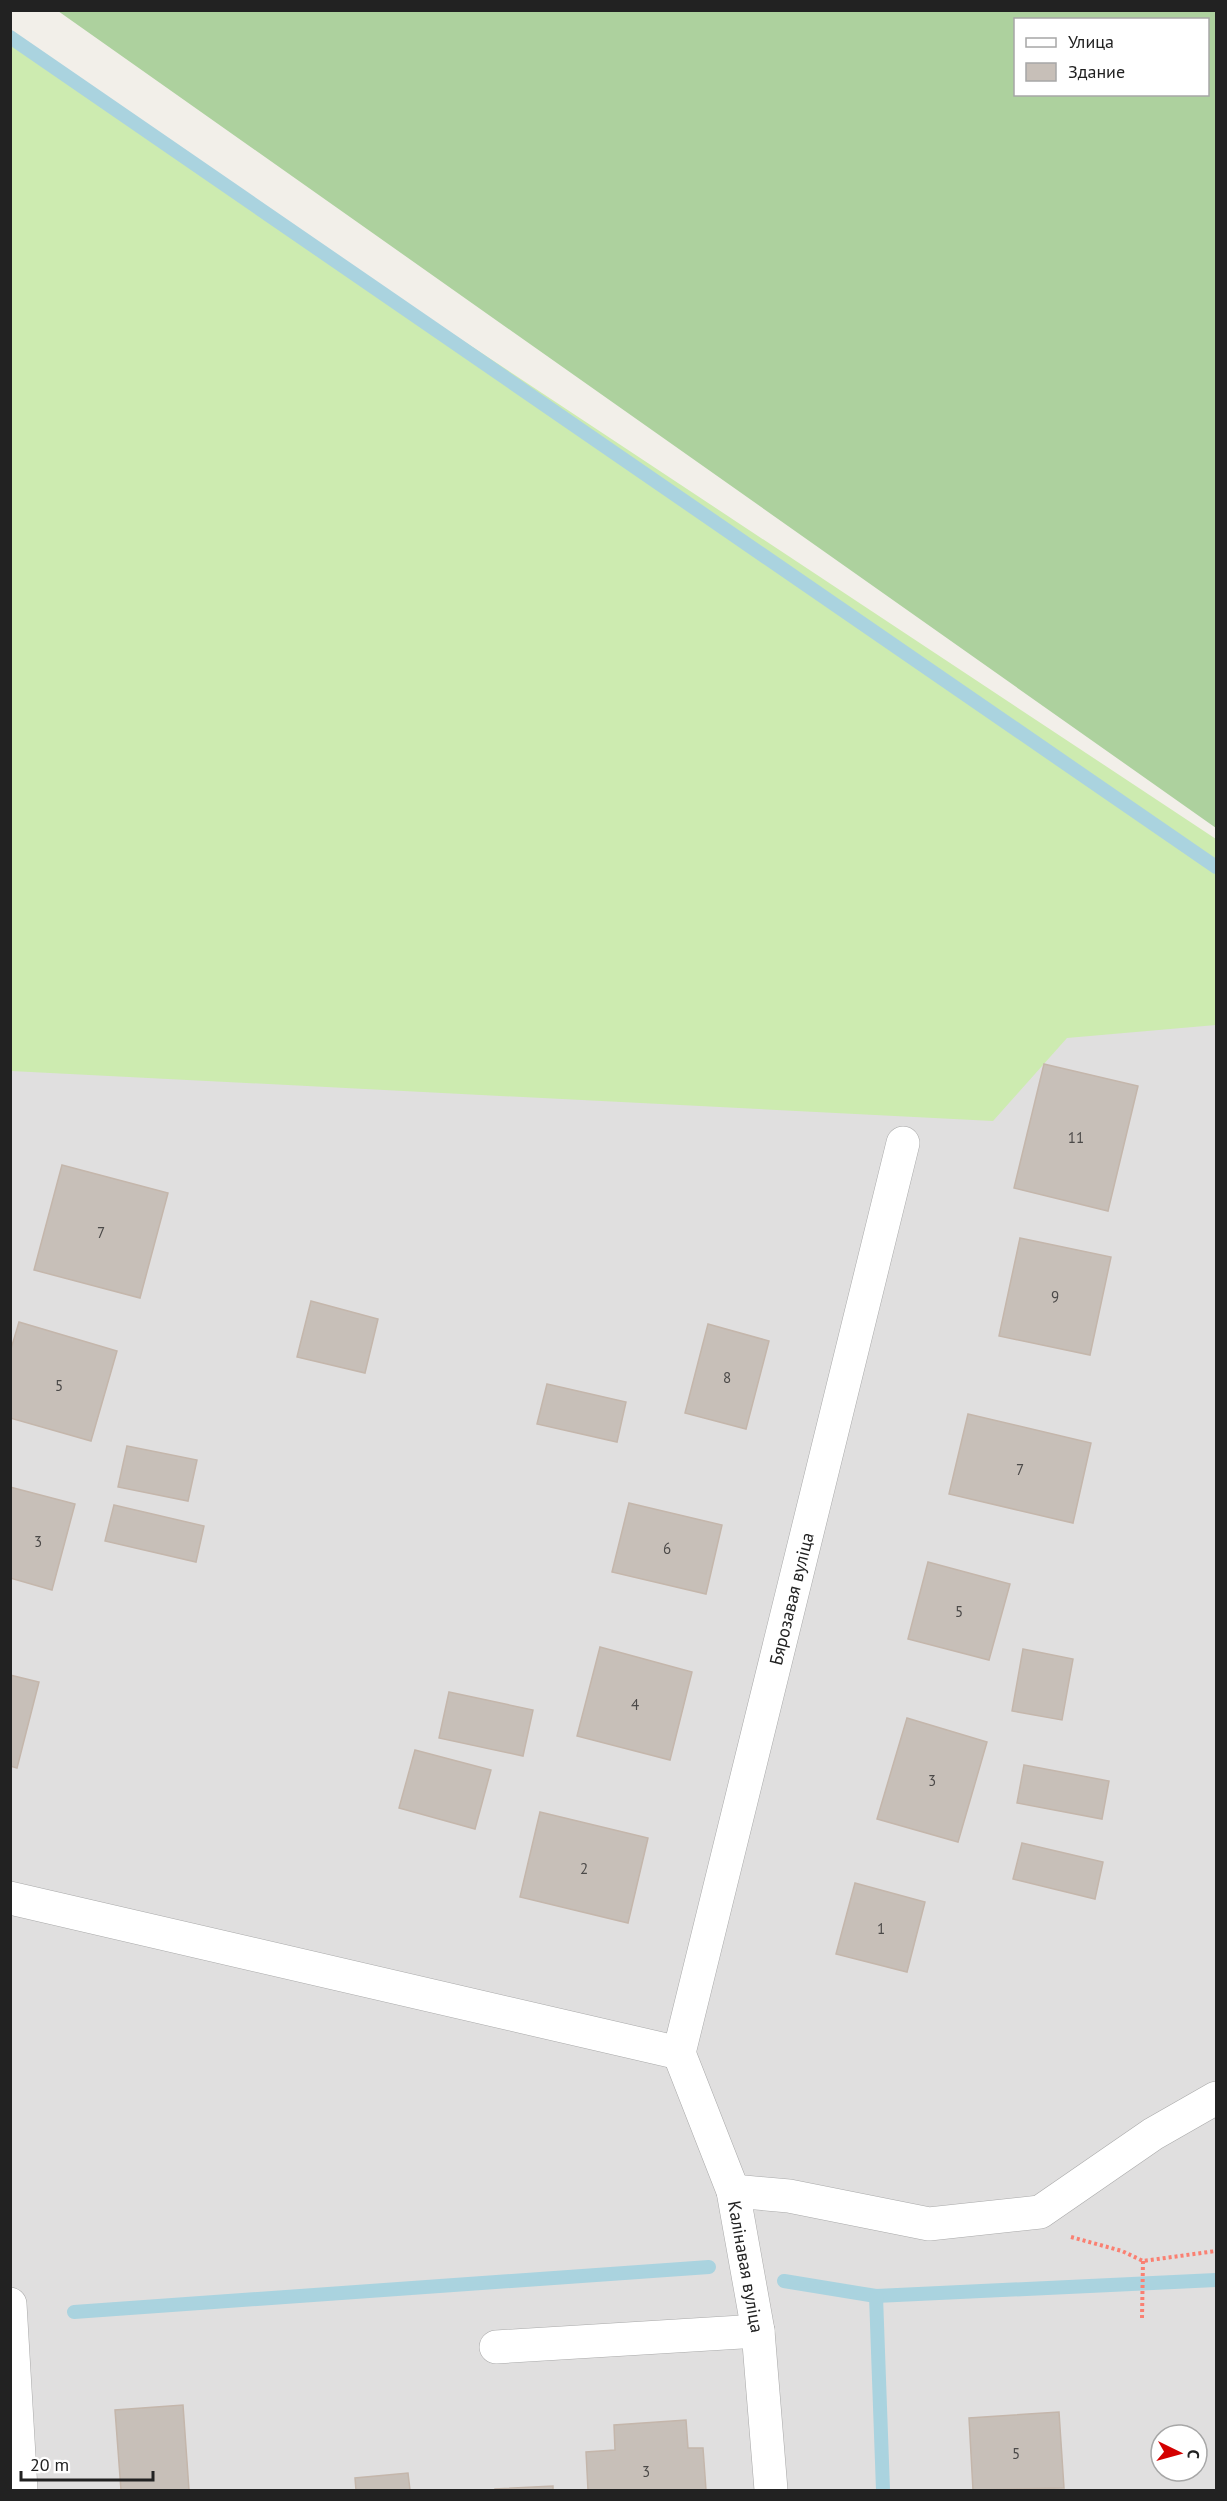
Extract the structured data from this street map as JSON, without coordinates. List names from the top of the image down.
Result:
{
  "streets": {
    "street": ["Бярозавая вуліца", "Калінавая вуліца"]
  },
  "crossings": [
    ["Бярозавая вуліца", "Калінавая вуліца"]
  ],
  "house_numbers": [
    "11",
    "7",
    "9",
    "8",
    "5",
    "7",
    "3",
    "6",
    "5",
    "4",
    "3",
    "2",
    "1",
    "5",
    "3"
  ],
  "legend": ["Улица", "Здание"],
  "scale_bar": "20 m",
  "north": "right"
}
